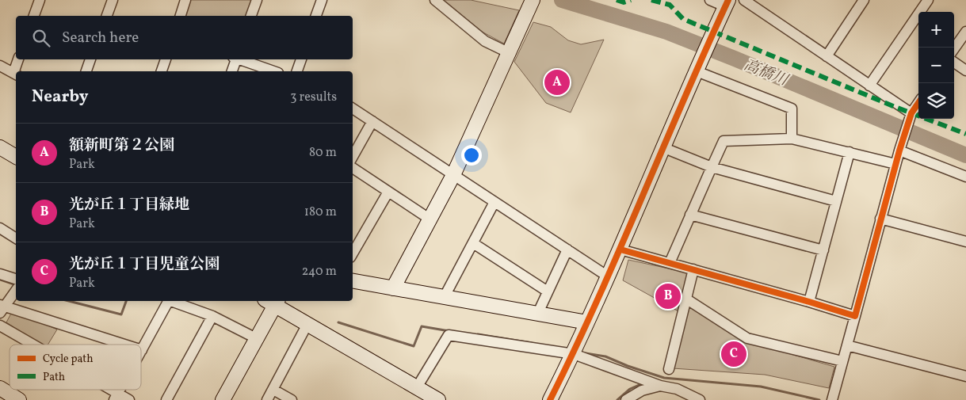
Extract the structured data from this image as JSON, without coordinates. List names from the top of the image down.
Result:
{
  "water": ["高橋川"],
  "legend": ["Cycle path", "Path"],
  "page": {
    "map_buttons": ["+", "−"],
    "search": "Search here",
    "pins": ["A", "B", "C"],
    "heading": ["Nearby", "3 results"],
    "list": [
      {
        "mark": "A",
        "name": "額新町第２公園",
        "note": "Park",
        "value": "80 m"
      },
      {
        "mark": "B",
        "name": "光が丘１丁目緑地",
        "note": "Park",
        "value": "180 m"
      },
      {
        "mark": "C",
        "name": "光が丘１丁目児童公園",
        "note": "Park",
        "value": "240 m"
      }
    ]
  }
}
